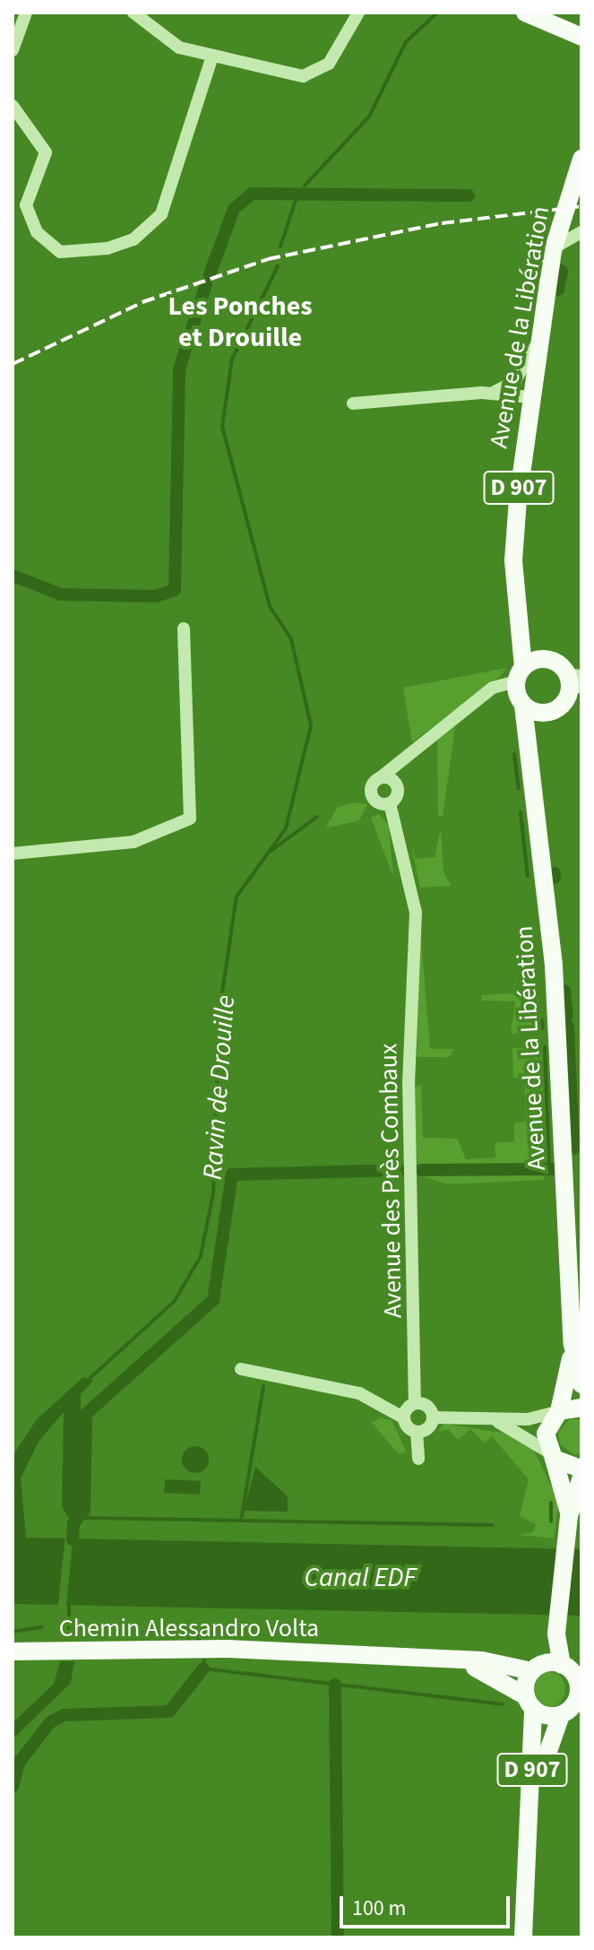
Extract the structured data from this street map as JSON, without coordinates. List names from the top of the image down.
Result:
{
  "streets": {
    "main road": ["Avenue de la Libération", "D 907", "Chemin Alessandro Volta"],
    "street": ["Avenue des Près Combaux"]
  },
  "crossings": [
    ["D 907", "Chemin Alessandro Volta"]
  ],
  "districts": ["Les Ponches et Drouille"],
  "water": ["Ravin de Drouille", "Canal EDF"],
  "scale_bar": "100 m"
}
